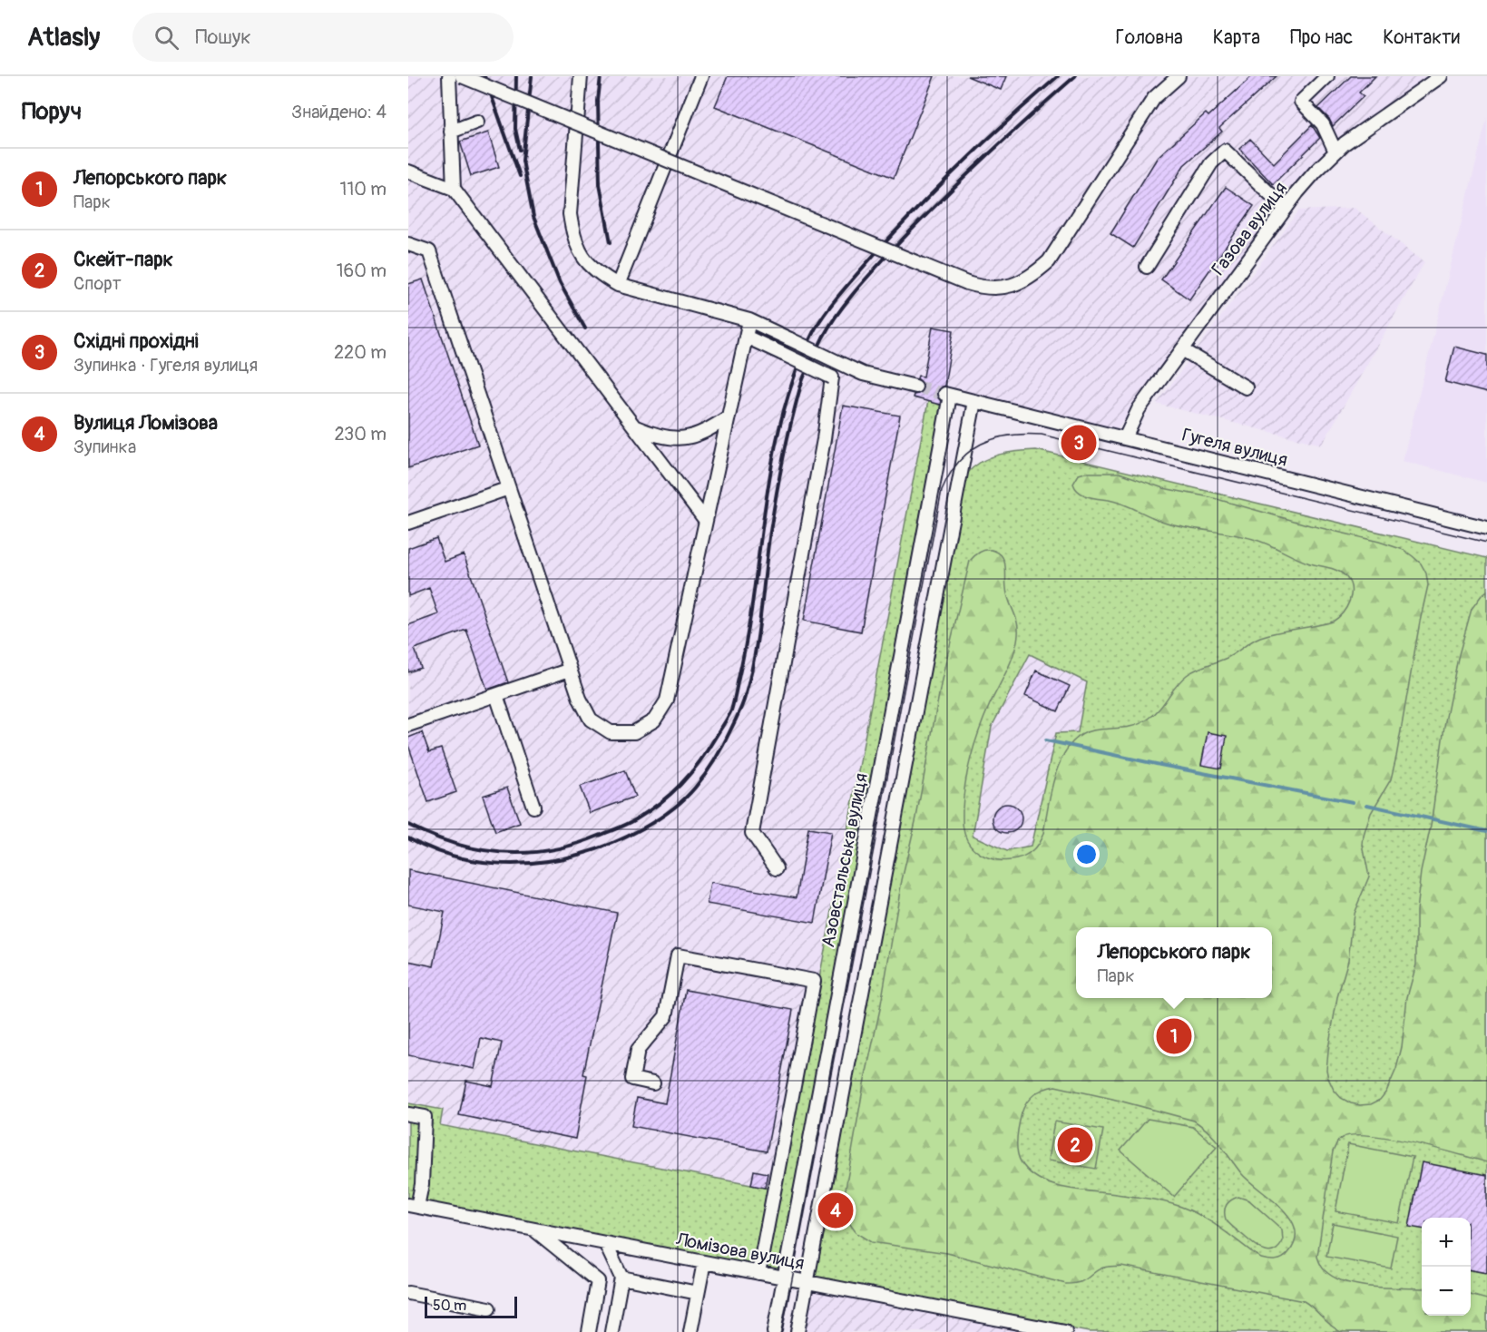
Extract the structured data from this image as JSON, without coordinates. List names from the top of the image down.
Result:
{
  "streets": {
    "street": [
      "Газова вулиця",
      "Гугеля вулиця",
      "Азовстальська вулиця",
      "Ломізова вулиця"
    ]
  },
  "crossings": [
    ["Газова вулиця", "Гугеля вулиця"],
    ["Гугеля вулиця", "Азовстальська вулиця"],
    ["Азовстальська вулиця", "Ломізова вулиця"]
  ],
  "scale_bar": "50 m",
  "page": {
    "header": "Atlasly",
    "search": "Пошук",
    "nav": [
      "Головна",
      "Карта",
      "Про нас",
      "Контакти"
    ],
    "heading": ["Поруч", "Знайдено: 4"],
    "list": [
      {
        "mark": "1",
        "name": "Лепорського парк",
        "note": "Парк",
        "value": "110 m"
      },
      {
        "mark": "2",
        "name": "Скейт-парк",
        "note": "Спорт",
        "value": "160 m"
      },
      {
        "mark": "3",
        "name": "Східні прохідні",
        "note": "Зупинка · Гугеля вулиця",
        "value": "220 m"
      },
      {
        "mark": "4",
        "name": "Вулиця Ломізова",
        "note": "Зупинка",
        "value": "230 m"
      }
    ],
    "pins": [
      "3",
      "1",
      "2",
      "4"
    ],
    "popup": ["Лепорського парк", "Парк"],
    "map_buttons": ["+", "−"],
    "scale": "50 m"
  }
}
